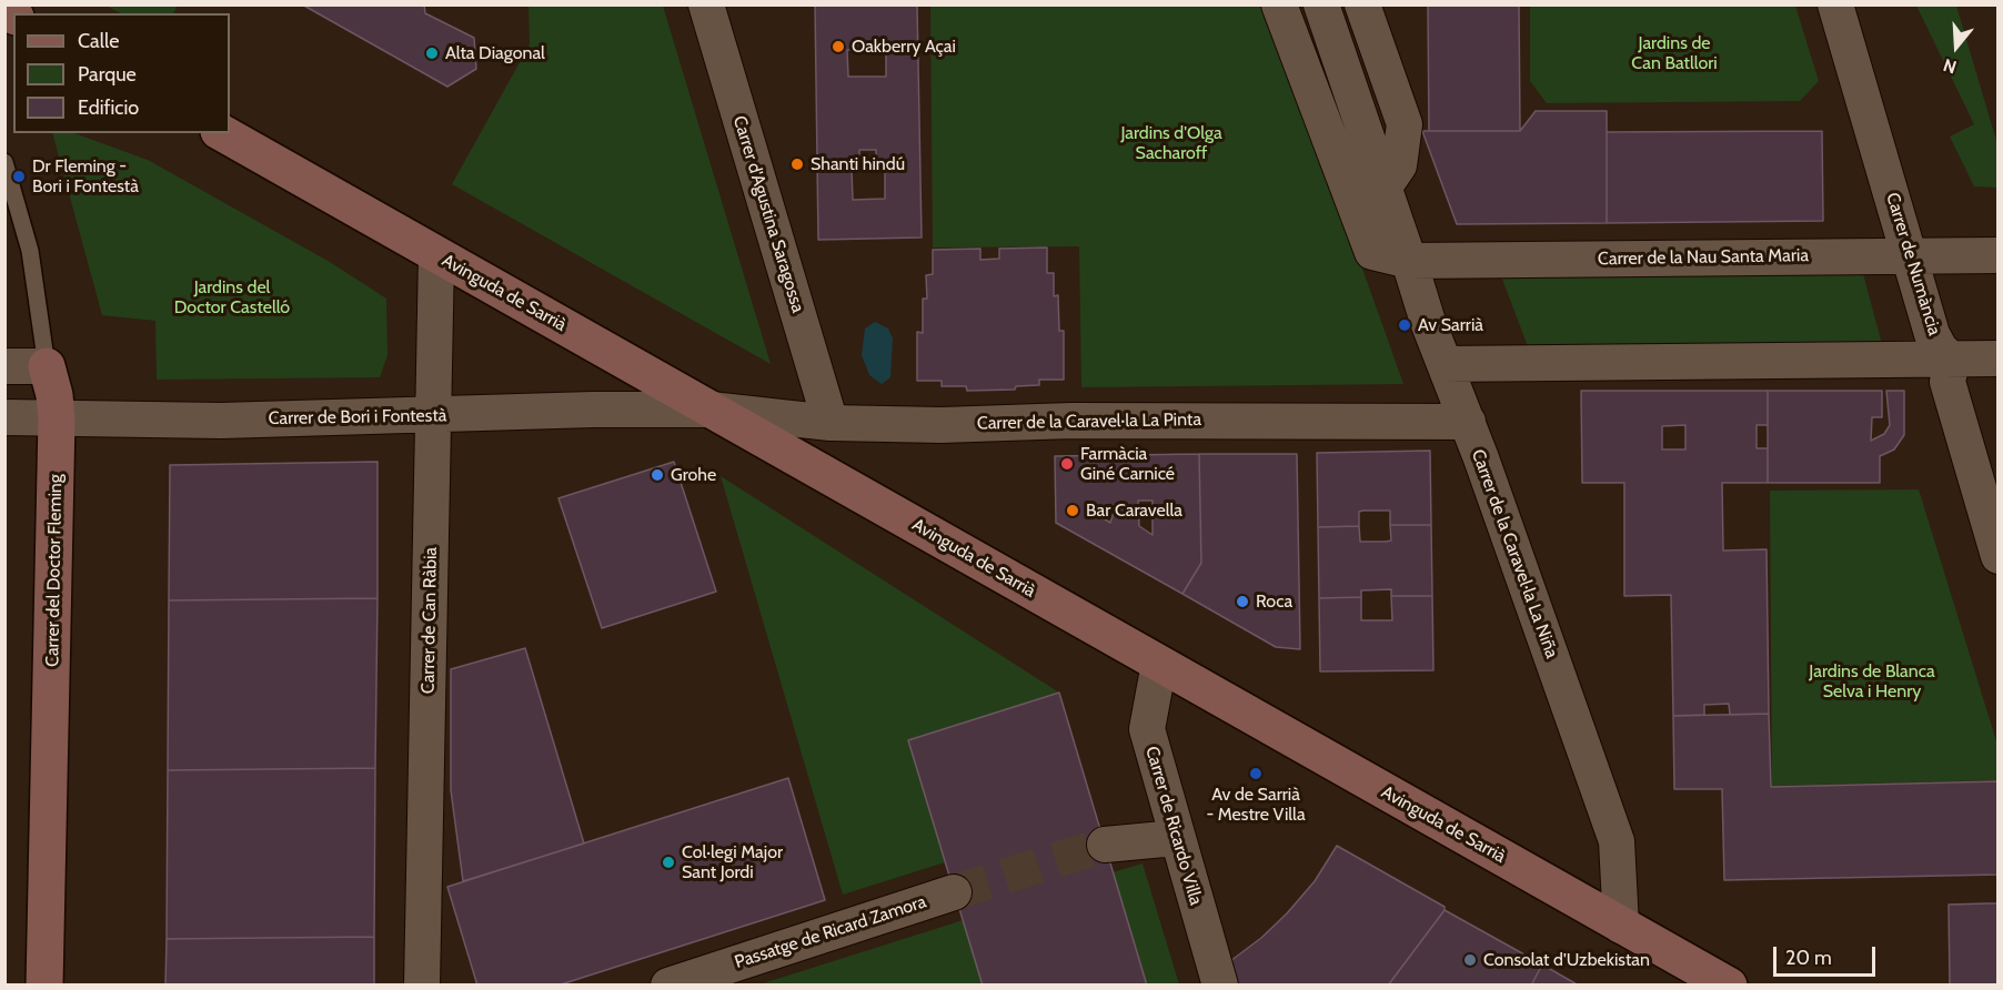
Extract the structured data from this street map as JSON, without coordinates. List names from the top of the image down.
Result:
{
  "streets": {
    "main road": ["Avinguda de Sarrià", "Carrer del Doctor Fleming"],
    "street": [
      "Carrer d'Agustina Saragossa",
      "Carrer de la Nau Santa Maria",
      "Carrer de Numància",
      "Carrer de Bori i Fontestà",
      "Carrer de la Caravel·la La Pinta",
      "Carrer de la Caravel·la La Niña",
      "Carrer de Can Ràbia",
      "Carrer de Ricardo Villa",
      "Passatge de Ricard Zamora"
    ]
  },
  "crossings": [
    ["Carrer d'Agustina Saragossa", "Carrer de la Caravel·la La Pinta"],
    ["Carrer de la Nau Santa Maria", "Carrer de Numància"],
    ["Carrer de la Nau Santa Maria", "Carrer de la Caravel·la La Niña"],
    ["Avinguda de Sarrià", "Carrer de Bori i Fontestà"],
    ["Avinguda de Sarrià", "Carrer de la Caravel·la La Pinta"],
    ["Avinguda de Sarrià", "Carrer de la Caravel·la La Niña"],
    ["Avinguda de Sarrià", "Carrer de Can Ràbia"],
    ["Avinguda de Sarrià", "Carrer de Ricardo Villa"],
    ["Carrer de Bori i Fontestà", "Carrer de la Caravel·la La Pinta"],
    ["Carrer de Bori i Fontestà", "Carrer del Doctor Fleming"],
    ["Carrer de Bori i Fontestà", "Carrer de Can Ràbia"],
    ["Carrer de la Caravel·la La Pinta", "Carrer de la Caravel·la La Niña"]
  ],
  "parks": [
    "Jardins de Can Batllori",
    "Jardins d'Olga Sacharoff",
    "Jardins del Doctor Castelló",
    "Jardins de Blanca Selva i Henry"
  ],
  "places": [
    "Oakberry Açai",
    "Alta Diagonal",
    "Shanti hindú",
    "Dr Fleming - Bori i Fontestà",
    "Av Sarrià",
    "Farmàcia Giné Carnicé",
    "Grohe",
    "Bar Caravella",
    "Roca",
    "Av de Sarrià - Mestre Villa",
    "Col·legi Major Sant Jordi",
    "Consolat d'Uzbekistan"
  ],
  "legend": ["Calle", "Parque", "Edificio"],
  "scale_bar": "20 m",
  "north": "bottom"
}
